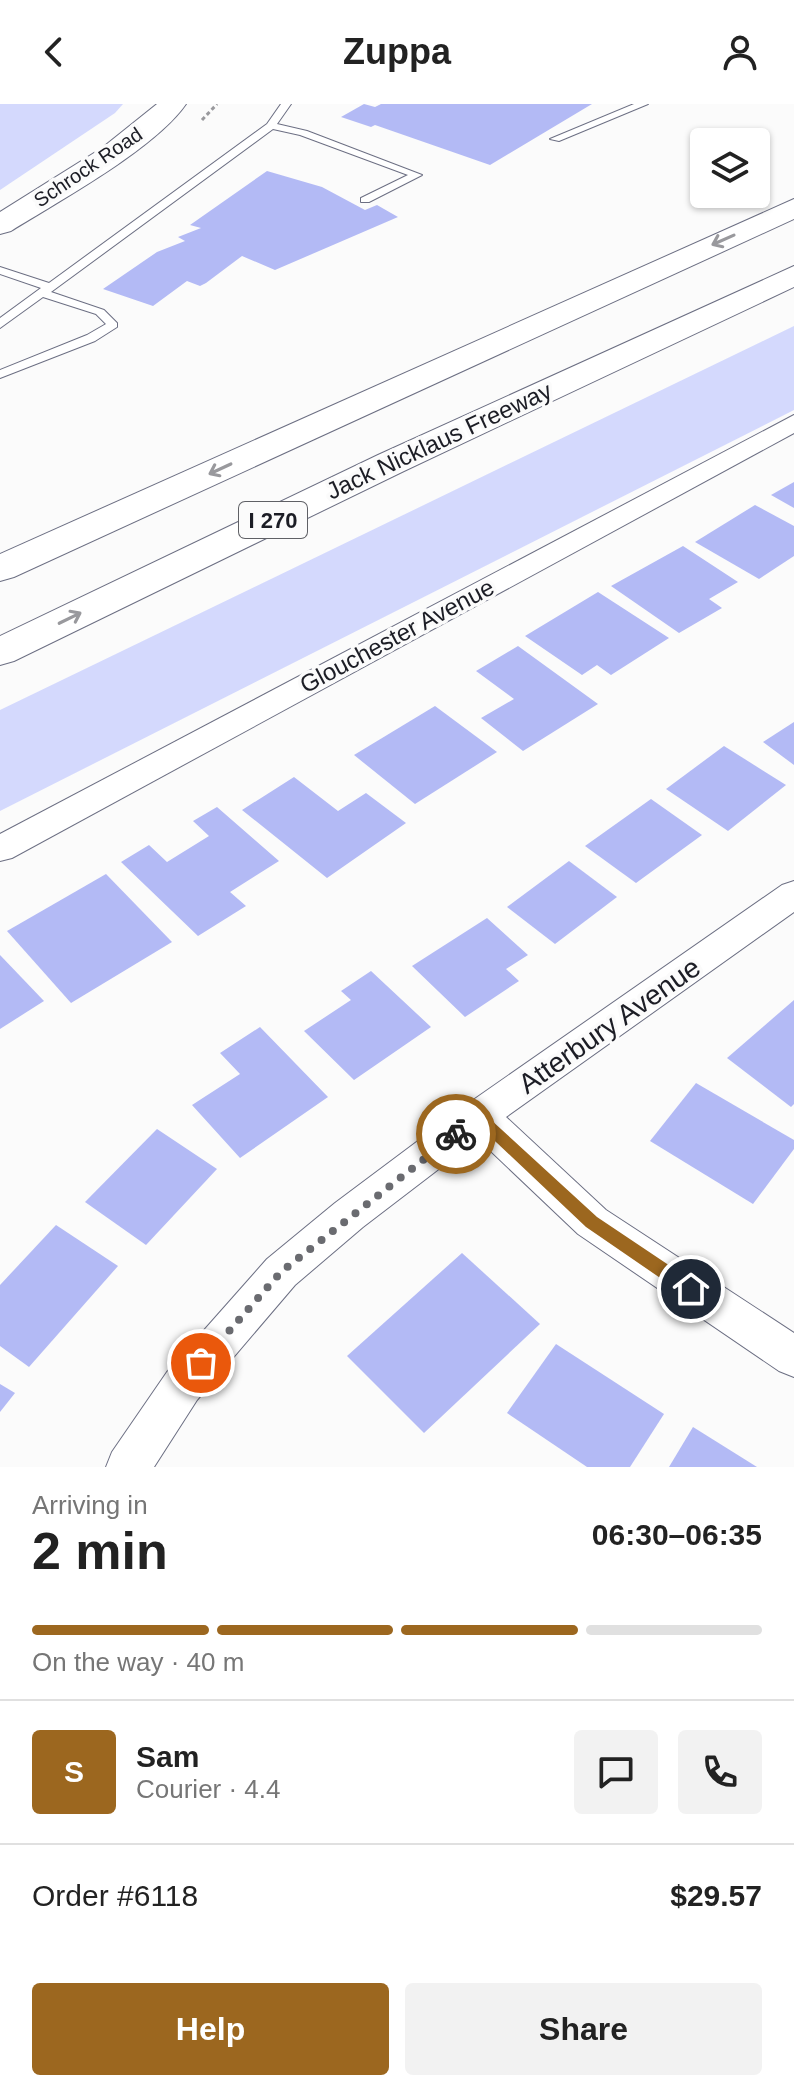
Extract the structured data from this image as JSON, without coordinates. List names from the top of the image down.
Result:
{
  "streets": {
    "main road": ["Schrock Road", "Jack Nicklaus Freeway", "I 270"],
    "street": ["Glouchester Avenue", "Atterbury Avenue"]
  },
  "page": {
    "header": "Zuppa",
    "heading": ["2 min", "Arriving in", "06:30–06:35"],
    "panel": [
      "Sam",
      "Courier · 4.4",
      "Order #6118",
      "$29.57"
    ],
    "bar": "On the way · 40 m",
    "round": "S",
    "buttons": ["Help", "Share"]
  }
}
